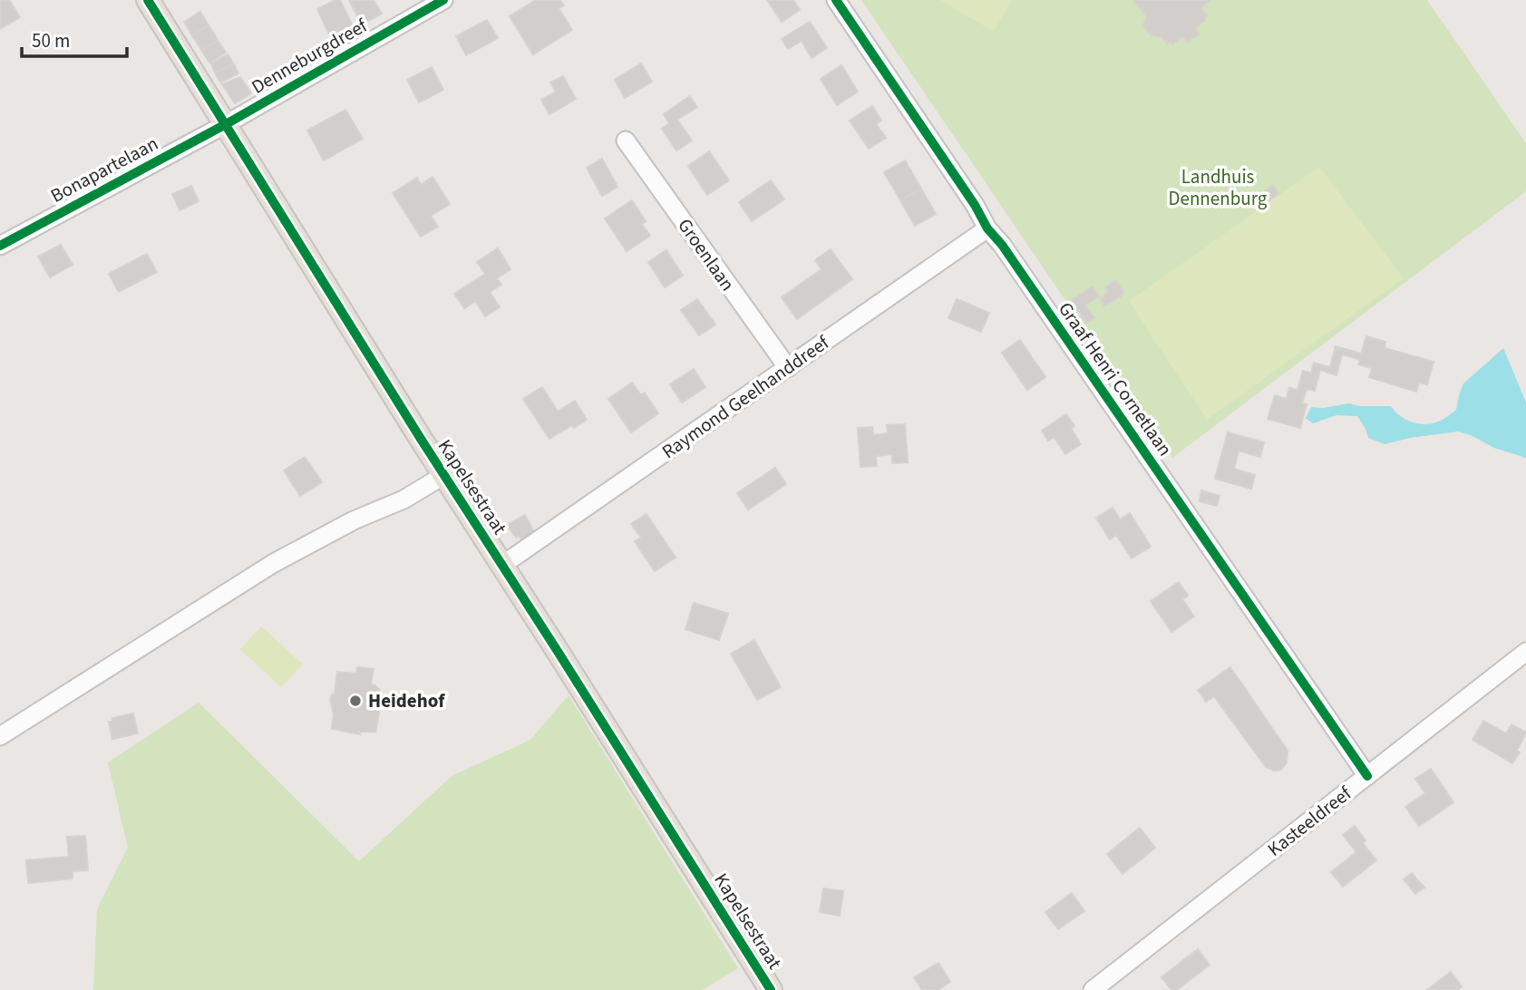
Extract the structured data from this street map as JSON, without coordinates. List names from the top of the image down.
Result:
{
  "streets": {
    "main road": ["Kapelsestraat"],
    "street": [
      "Denneburgdreef",
      "Bonapartelaan",
      "Groenlaan",
      "Graaf Henri Cornetlaan",
      "Raymond Geelhanddreef",
      "Kasteeldreef"
    ]
  },
  "crossings": [
    ["Denneburgdreef", "Bonapartelaan"],
    ["Denneburgdreef", "Kapelsestraat"],
    ["Bonapartelaan", "Kapelsestraat"],
    ["Groenlaan", "Raymond Geelhanddreef"],
    ["Graaf Henri Cornetlaan", "Raymond Geelhanddreef"],
    ["Graaf Henri Cornetlaan", "Kasteeldreef"],
    ["Raymond Geelhanddreef", "Kapelsestraat"]
  ],
  "parks": ["Landhuis Dennenburg"],
  "places": ["Heidehof"],
  "scale_bar": "50 m"
}
